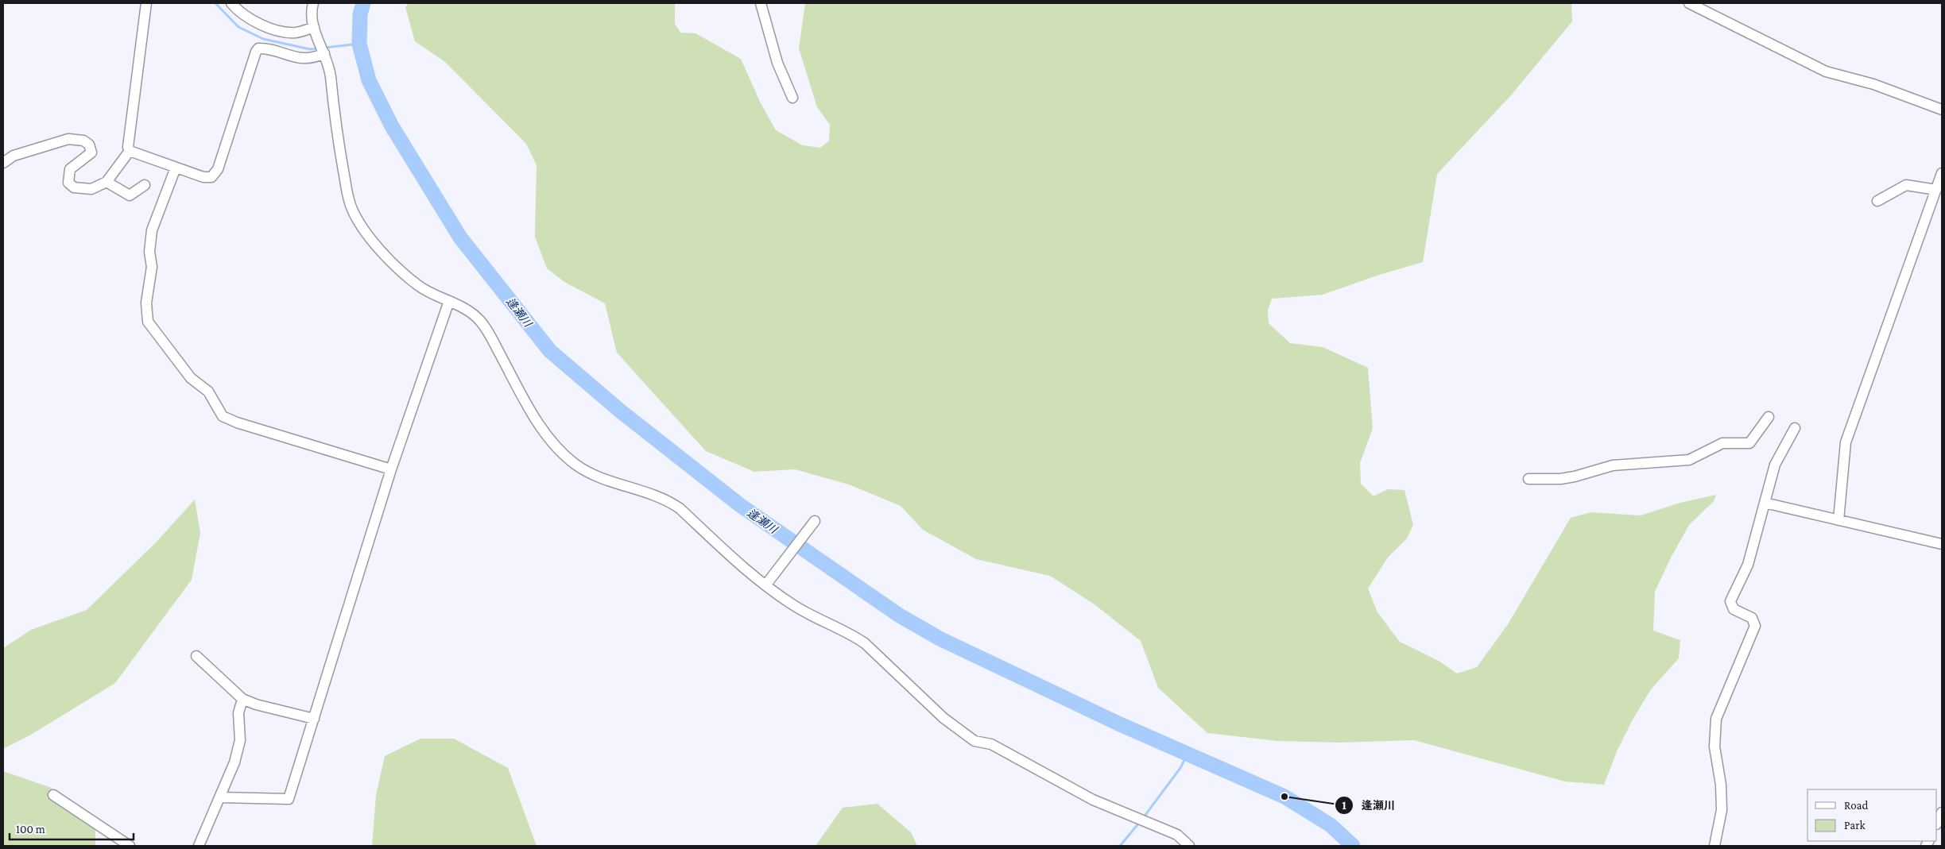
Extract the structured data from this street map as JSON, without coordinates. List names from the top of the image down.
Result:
{
  "water": ["逢瀬川"],
  "places": ["逢瀬川"],
  "legend": ["Road", "Park"],
  "scale_bar": "100 m"
}
